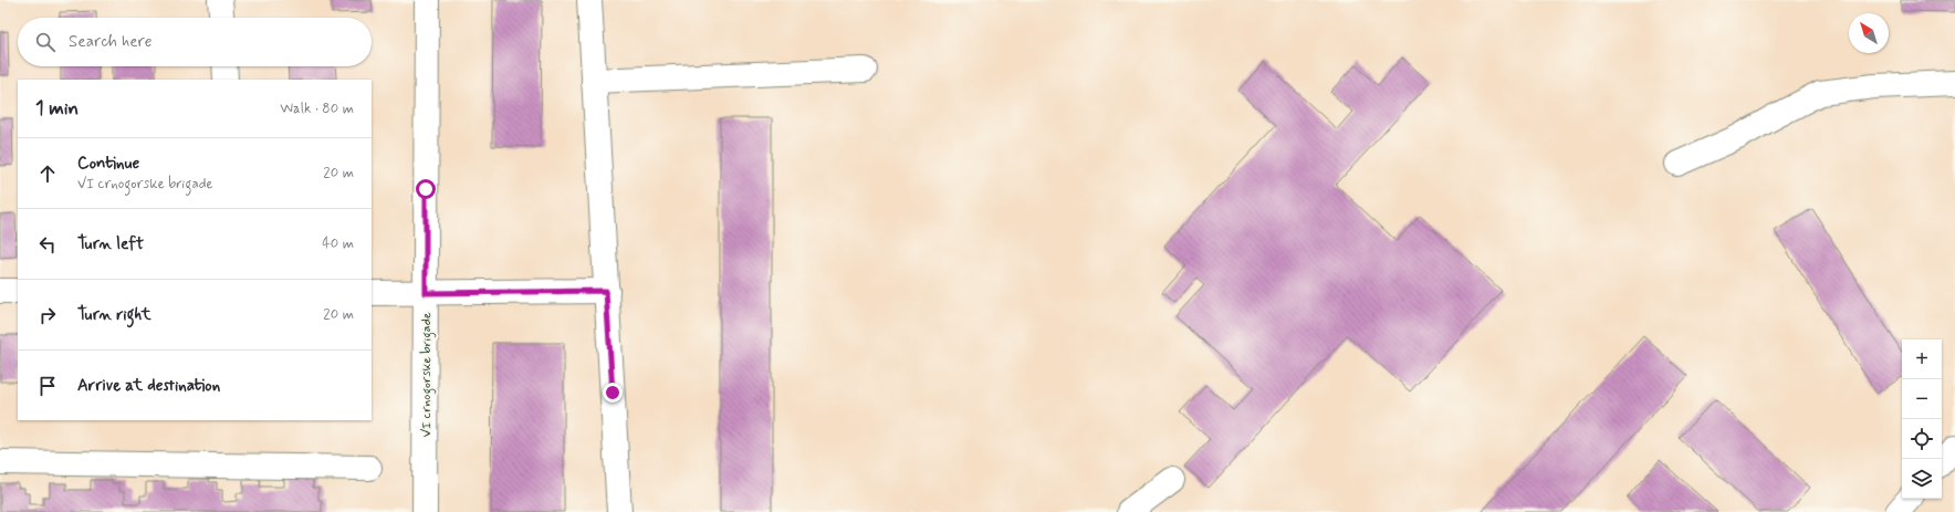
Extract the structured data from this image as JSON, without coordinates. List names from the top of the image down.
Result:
{
  "streets": {
    "street": ["VI crnogorske brigade"]
  },
  "north": "top left",
  "page": {
    "search": "Search here",
    "heading": ["1 min", "Walk · 80 m"],
    "list": [
      ["Continue", "VI crnogorske brigade", "20 m"],
      ["Turn left", "40 m"],
      ["Turn right", "20 m"],
      "Arrive at destination"
    ],
    "map_buttons": ["+", "−"]
  }
}
